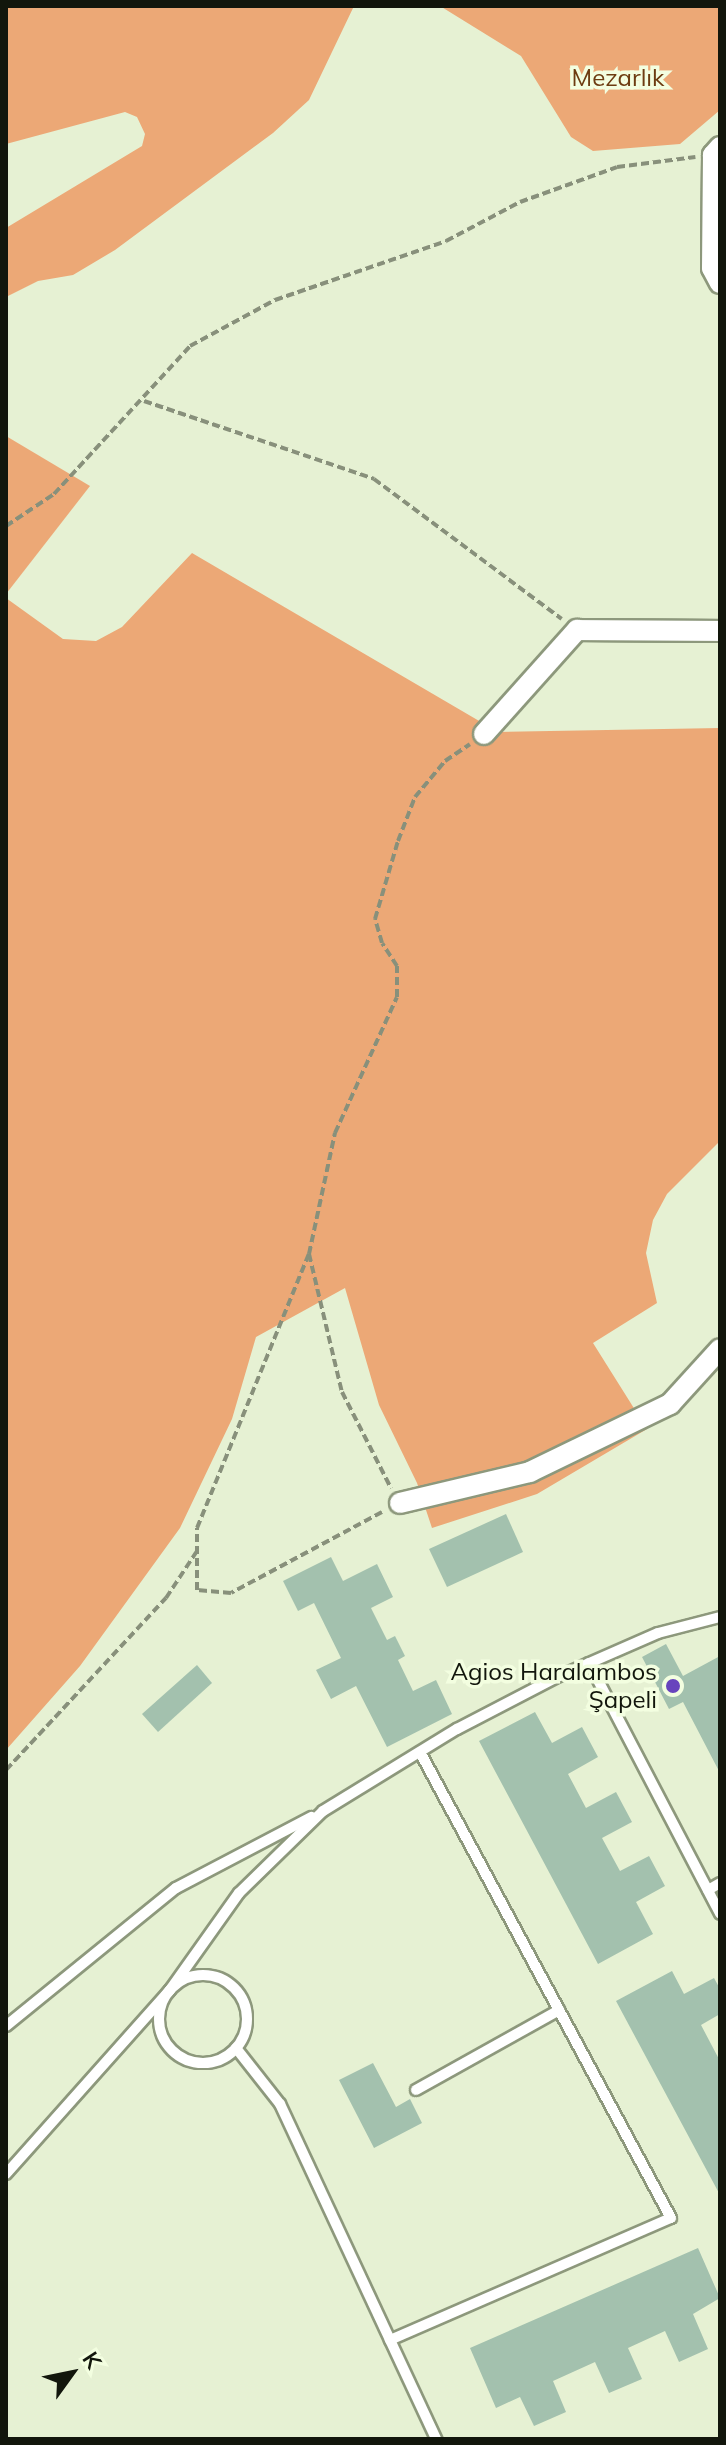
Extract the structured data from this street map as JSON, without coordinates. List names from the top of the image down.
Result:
{
  "parks": ["Mezarlık"],
  "places": ["Agios Haralambos Şapeli"],
  "north": "top right"
}
